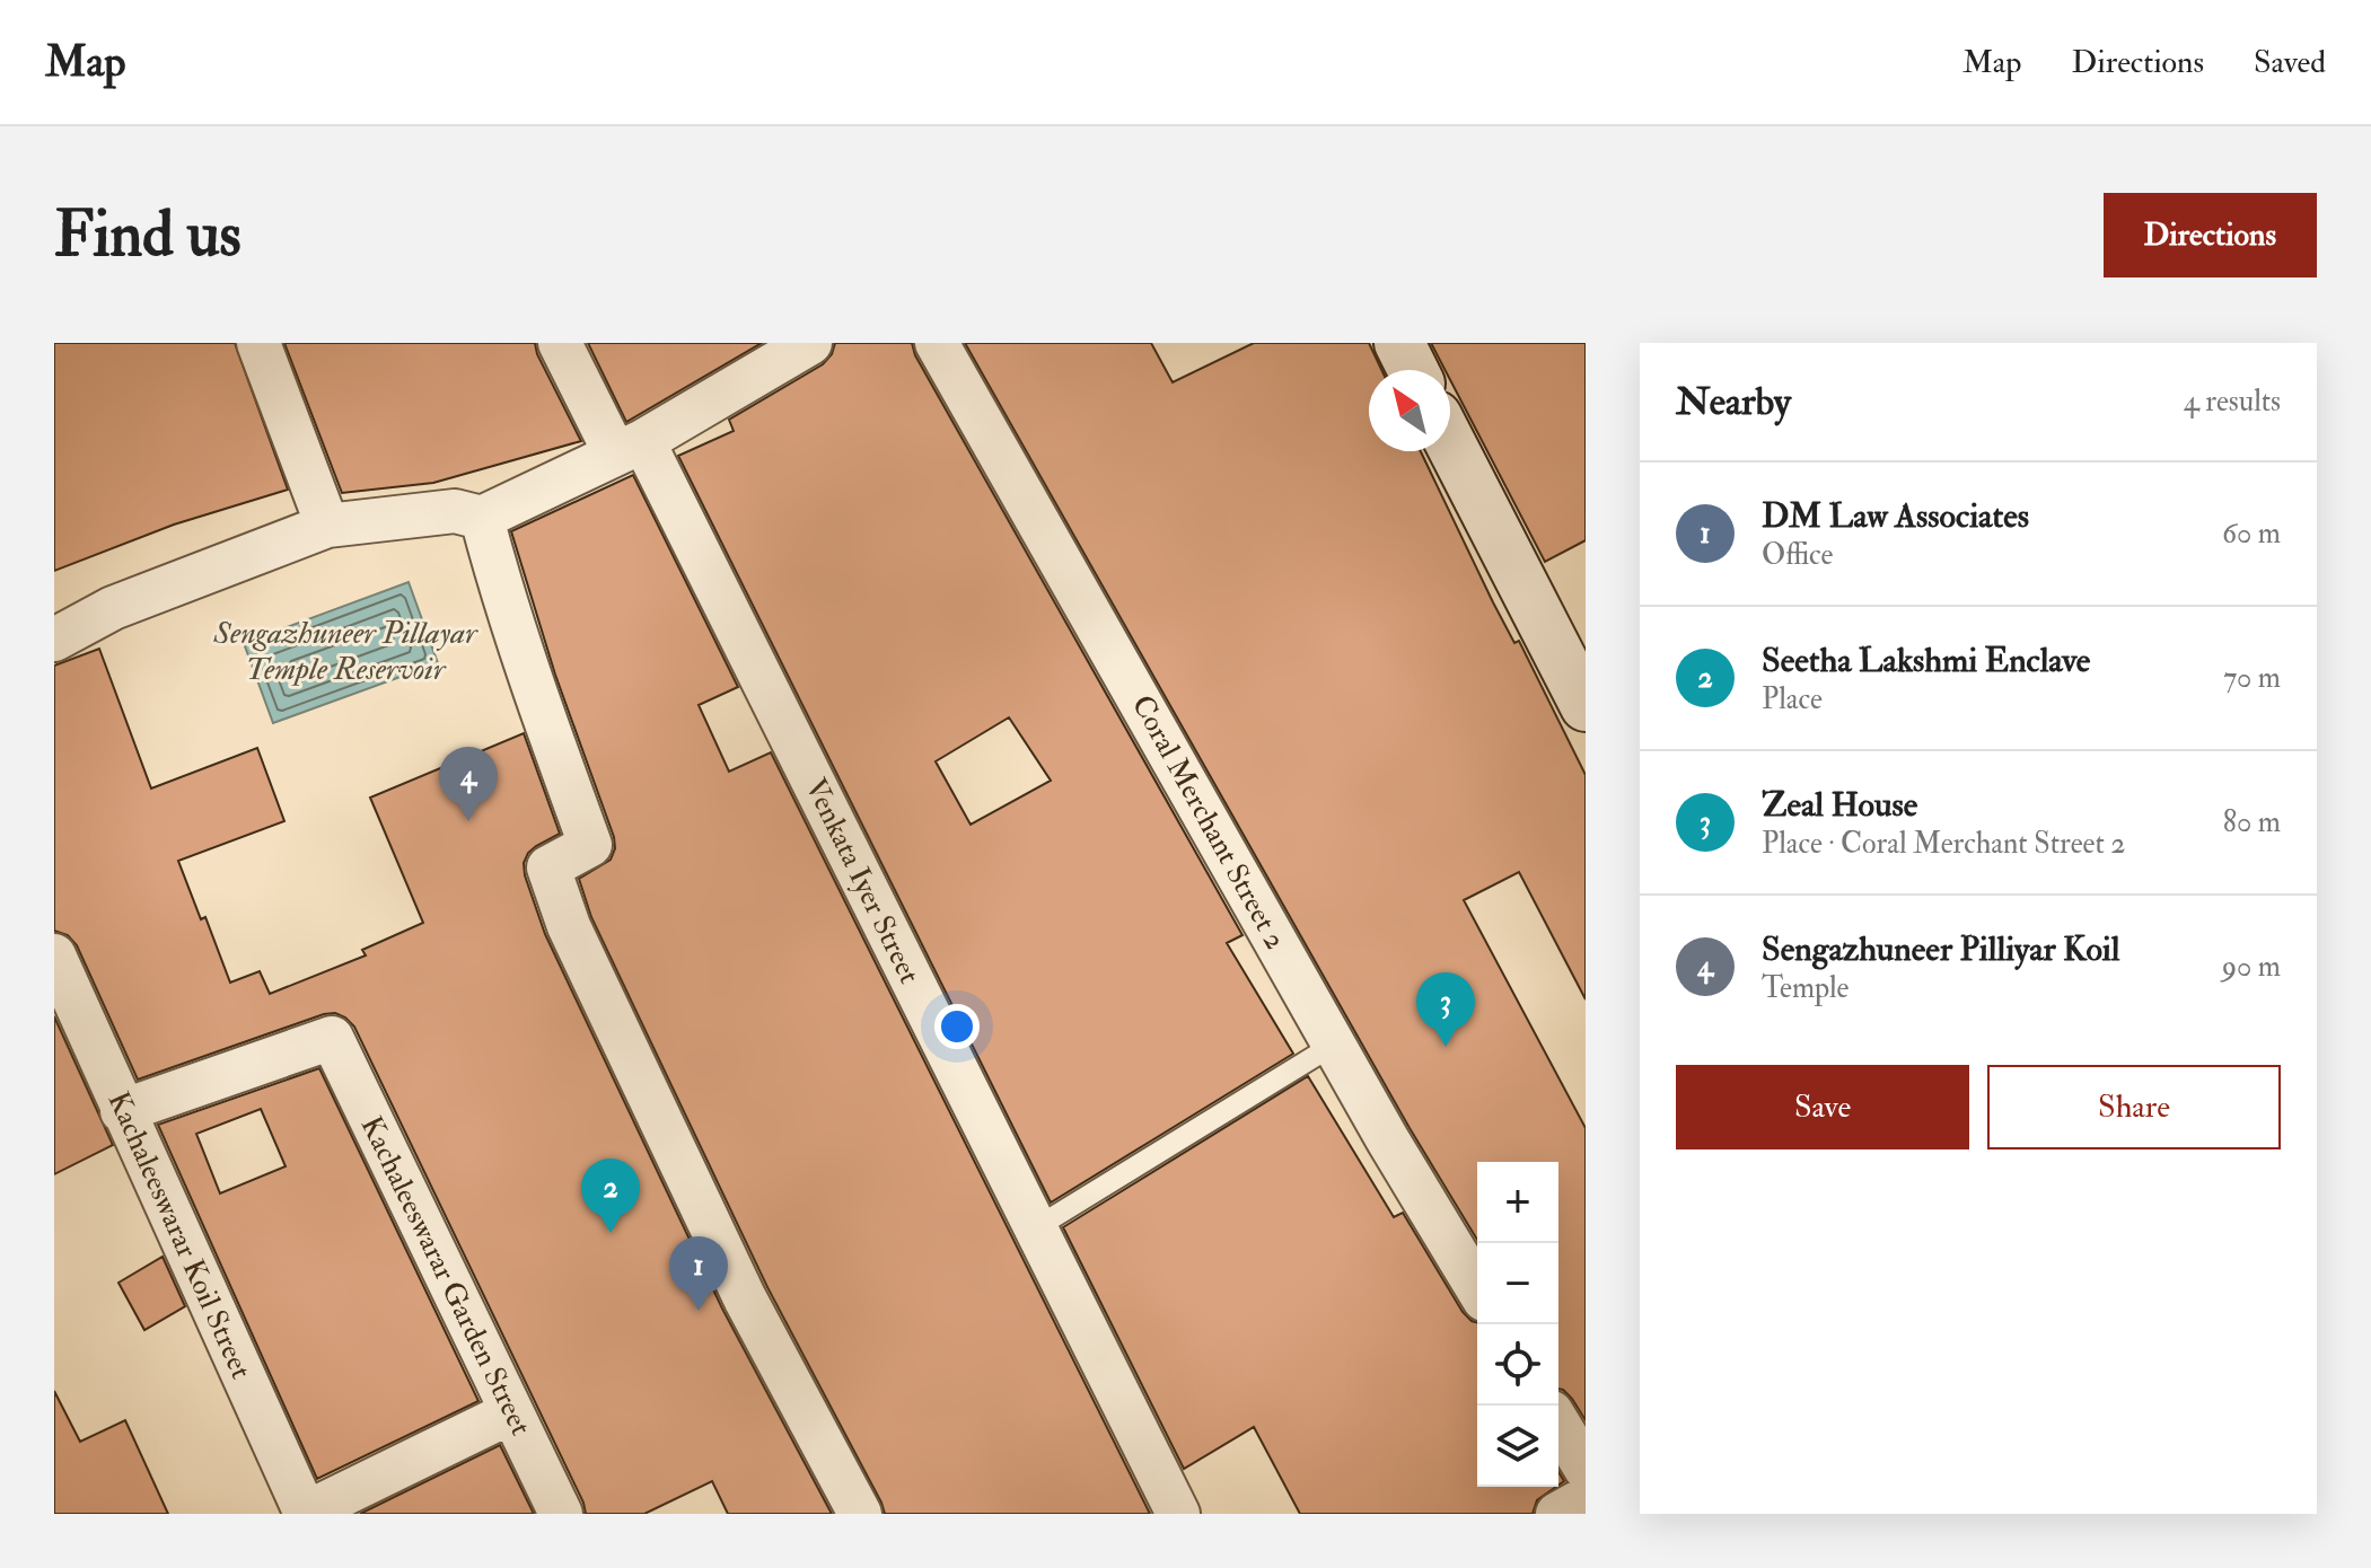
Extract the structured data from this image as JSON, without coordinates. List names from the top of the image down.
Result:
{
  "streets": {
    "street": [
      "Coral Merchant Street 2",
      "Venkata Iyer Street",
      "Kachaleeswarar Koil Street",
      "Kachaleeswarar Garden Street"
    ]
  },
  "crossings": [
    ["Kachaleeswarar Koil Street", "Kachaleeswarar Garden Street"]
  ],
  "water": ["Sengazhuneer Pillayar Temple Reservoir"],
  "north": "top left",
  "page": {
    "header": "Map",
    "nav": ["Map", "Directions", "Saved"],
    "buttons": [
      "Directions",
      ["Save", "Share"]
    ],
    "title": "Find us",
    "heading": ["Nearby", "4 results"],
    "list": [
      {
        "mark": "1",
        "name": "DM Law Associates",
        "note": "Office",
        "value": "60 m"
      },
      {
        "mark": "2",
        "name": "Seetha Lakshmi Enclave",
        "note": "Place",
        "value": "70 m"
      },
      {
        "mark": "3",
        "name": "Zeal House",
        "note": "Place · Coral Merchant Street 2",
        "value": "80 m"
      },
      {
        "mark": "4",
        "name": "Sengazhuneer Pilliyar Koil",
        "note": "Temple",
        "value": "90 m"
      }
    ],
    "pins": [
      "4",
      "3",
      "2",
      "1"
    ],
    "map_buttons": ["+", "−"]
  }
}
